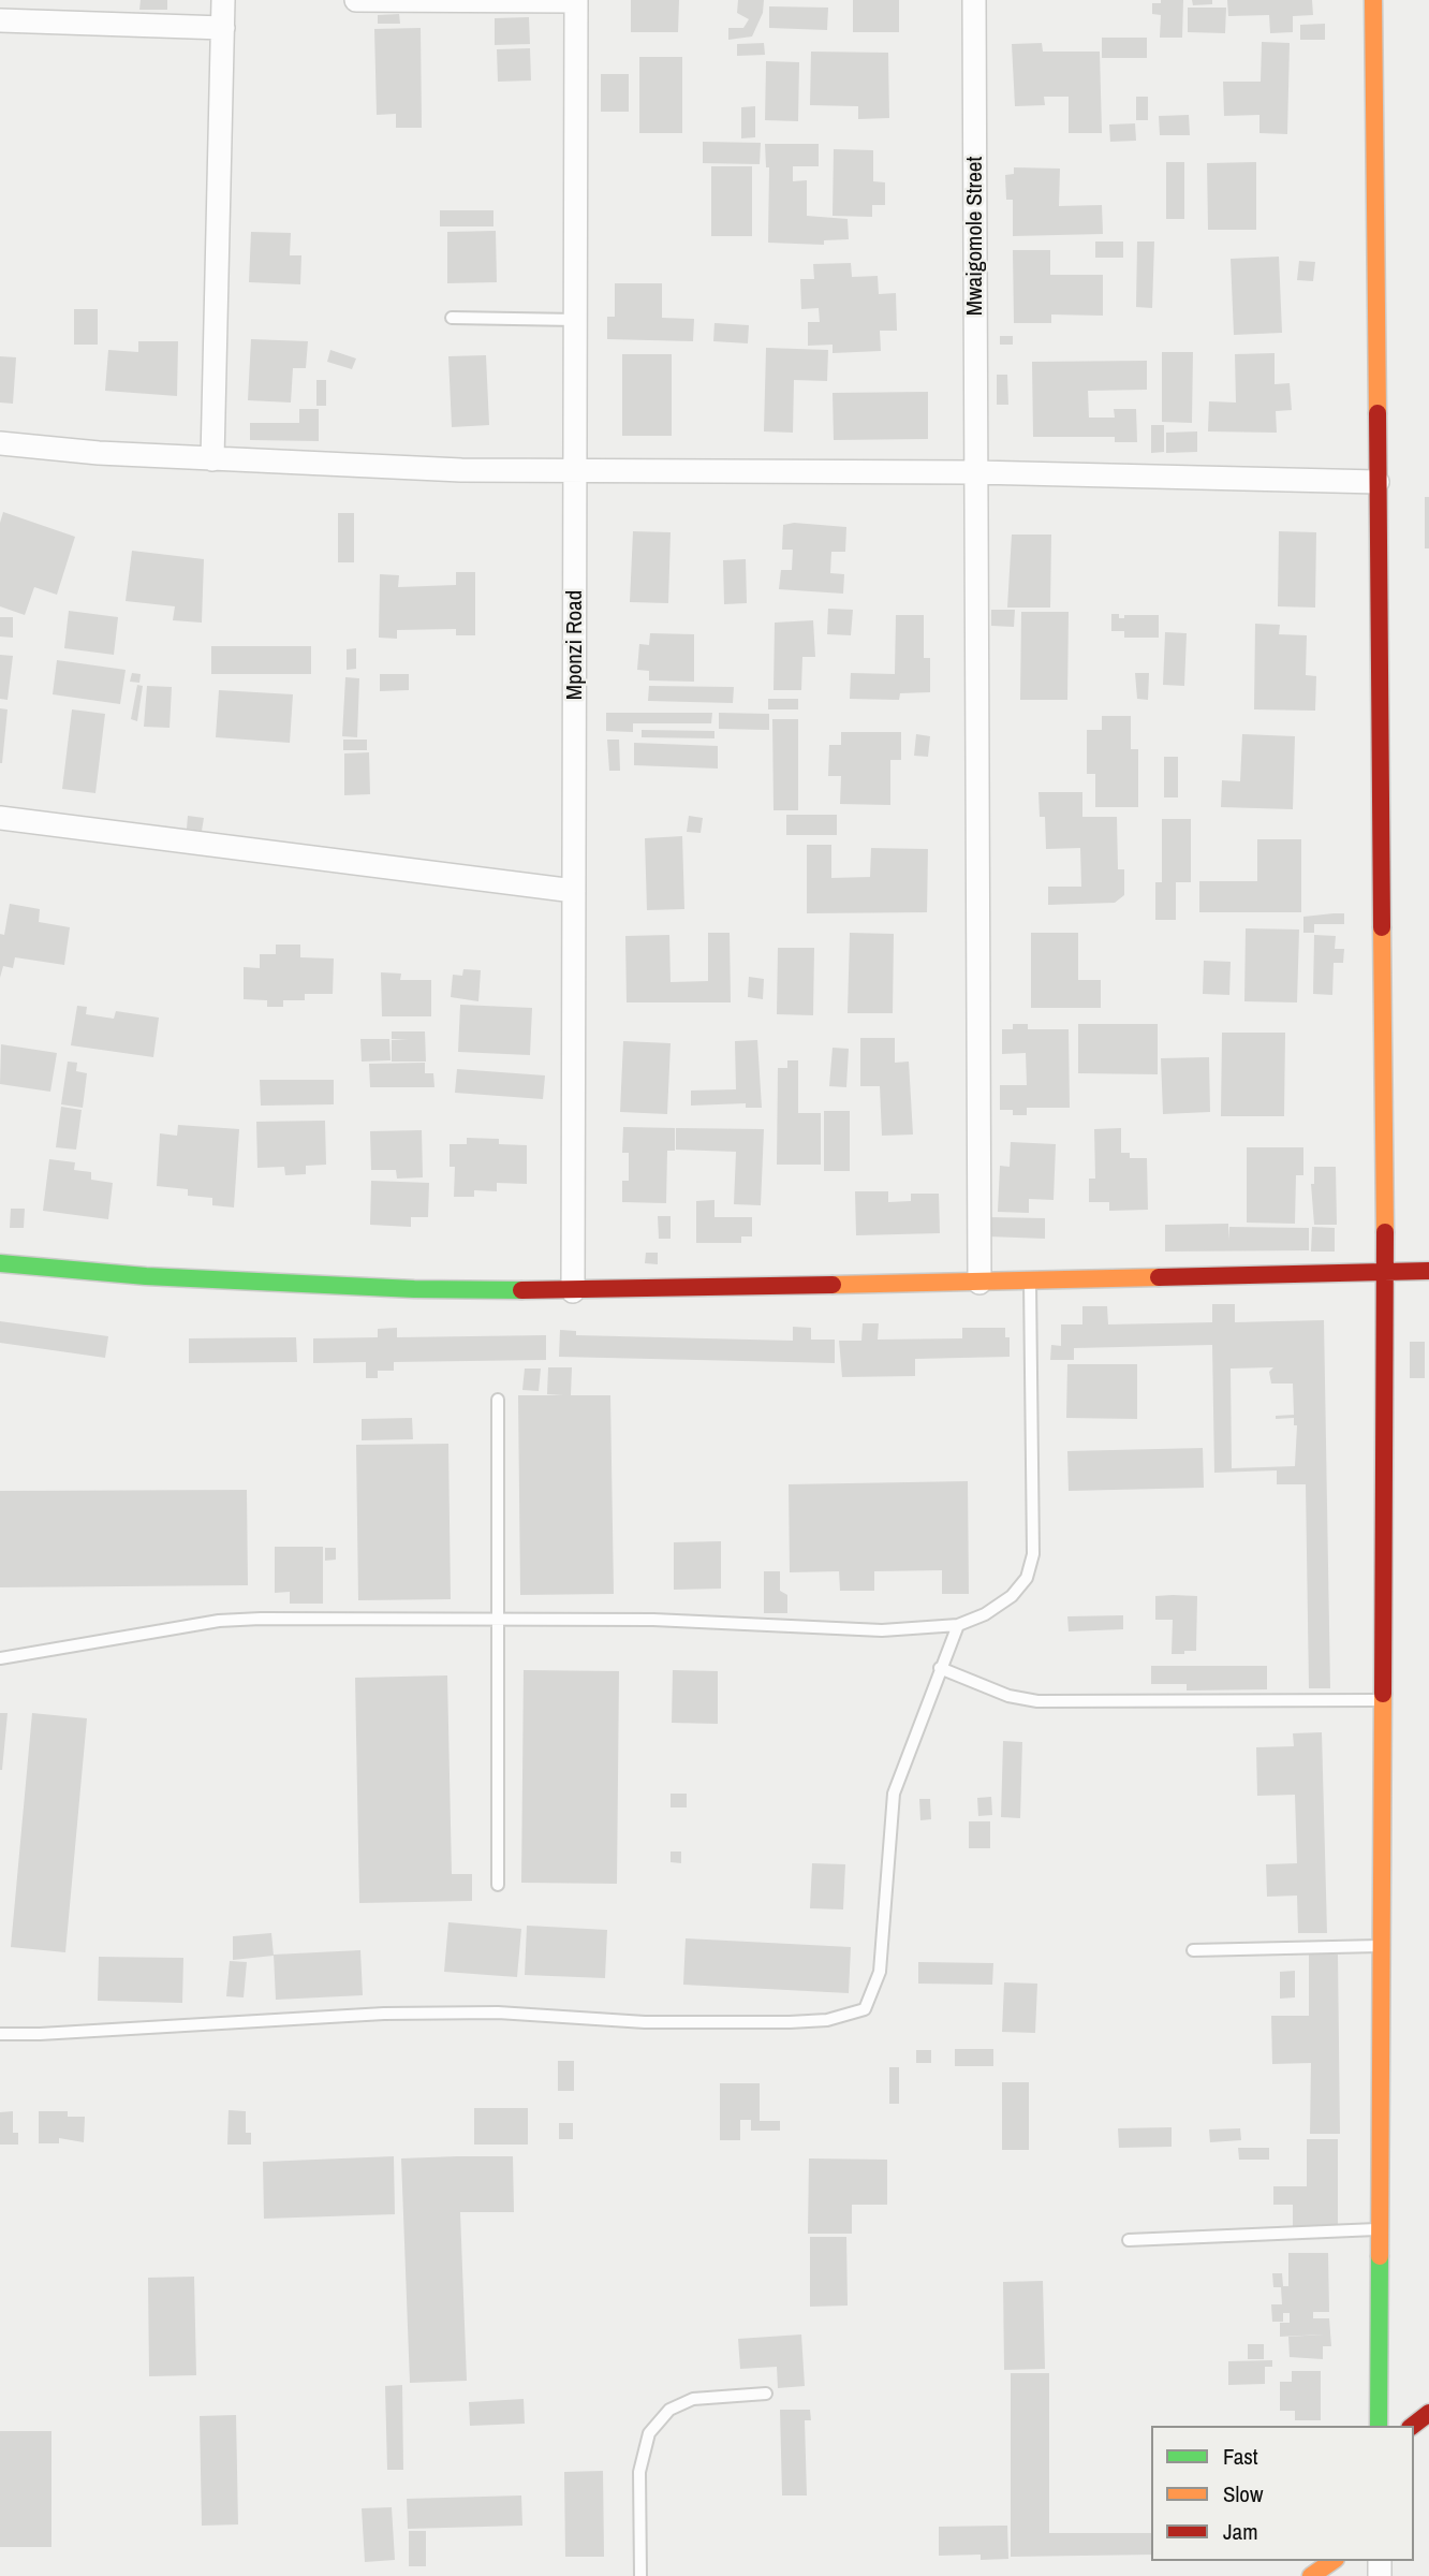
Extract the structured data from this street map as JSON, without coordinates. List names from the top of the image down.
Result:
{
  "streets": {
    "street": ["Mwaigomole Street", "Mponzi Road"]
  },
  "legend": ["Fast", "Slow", "Jam"]
}
